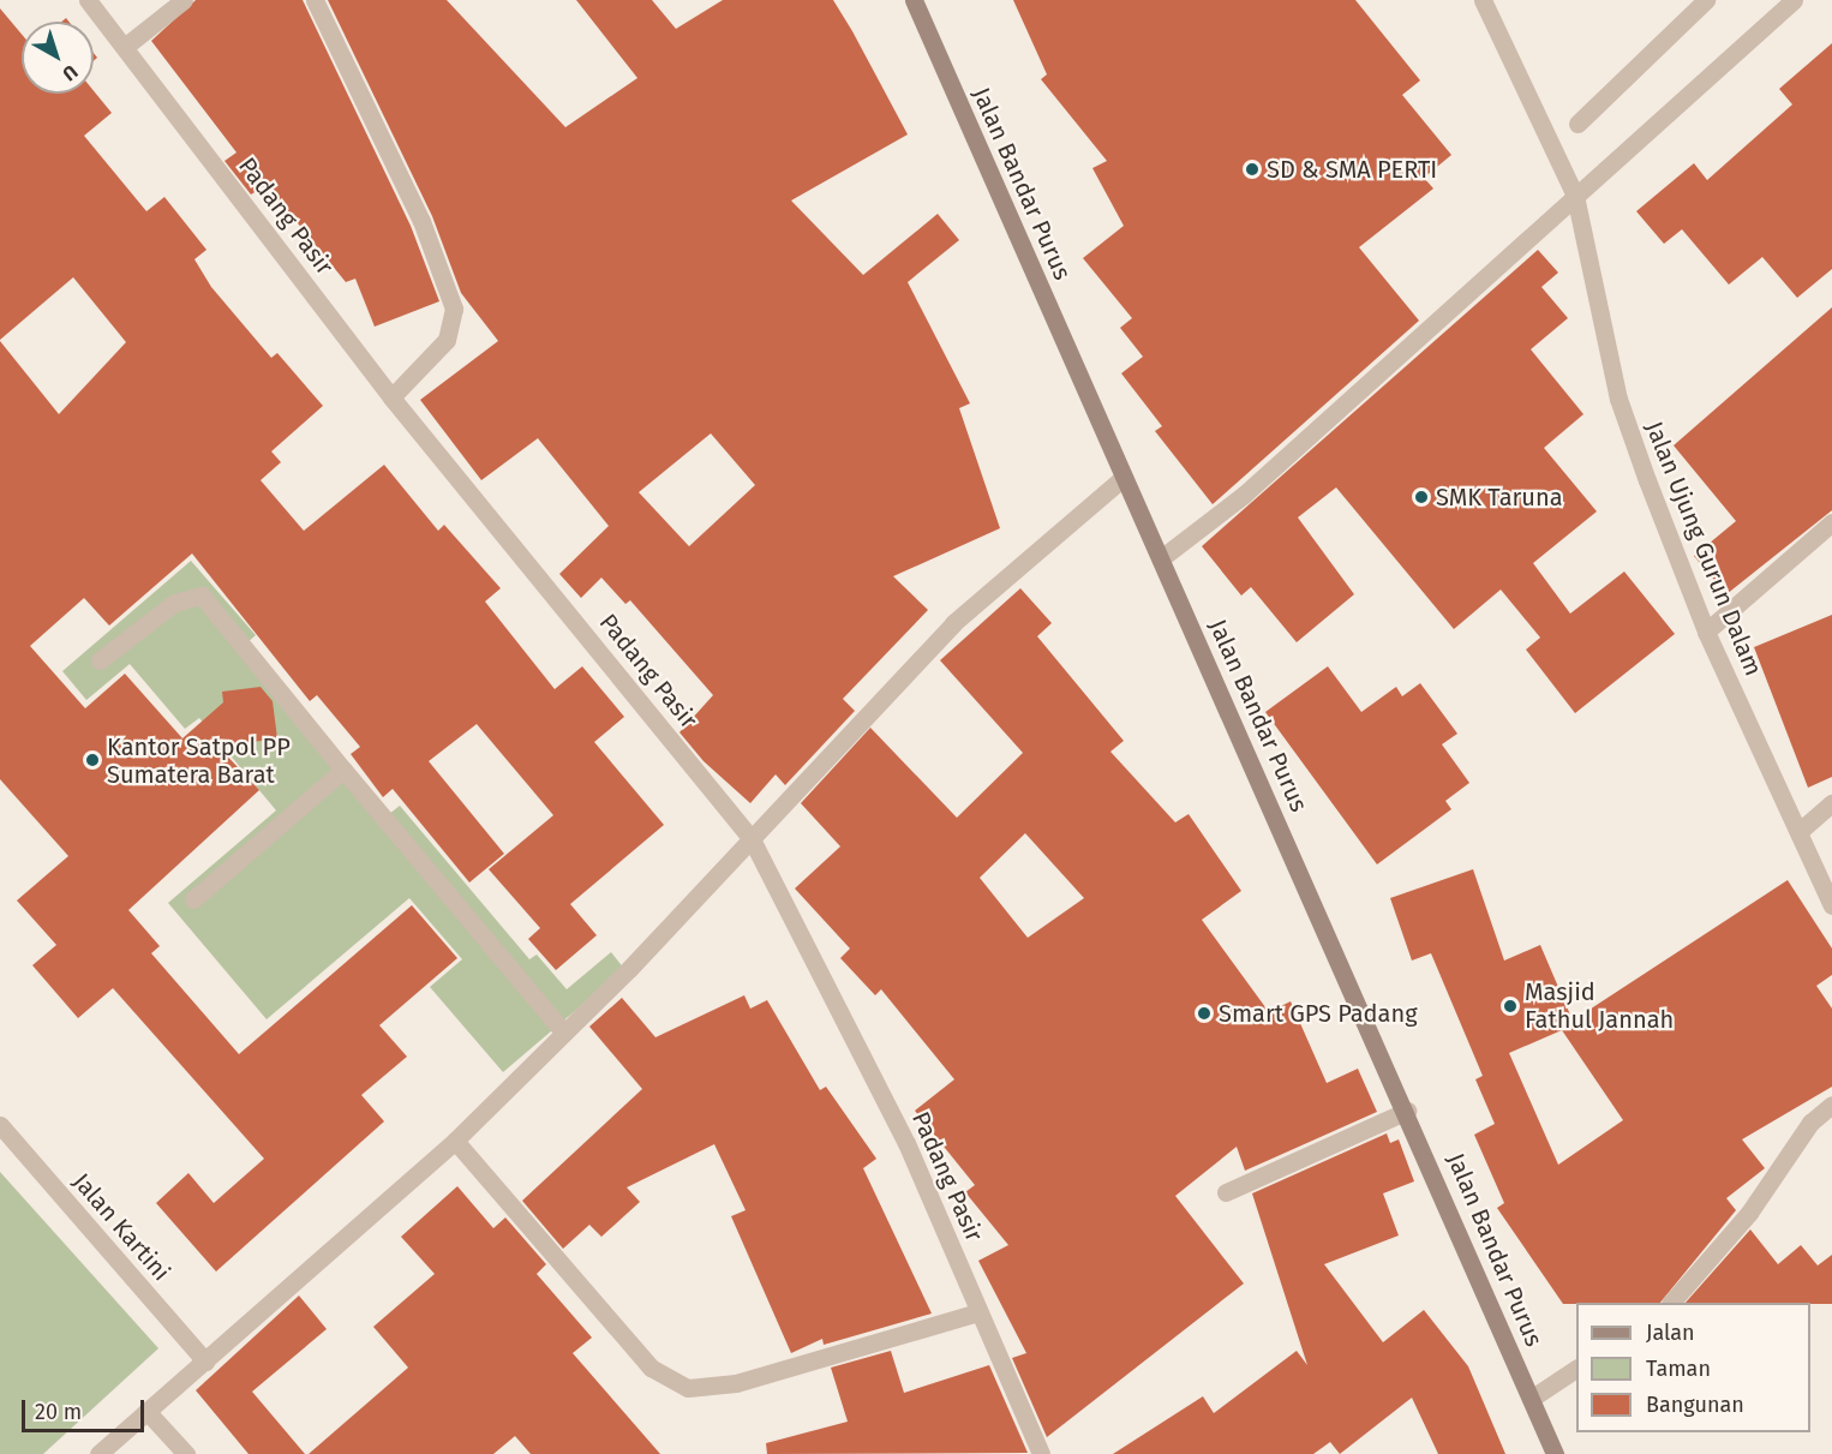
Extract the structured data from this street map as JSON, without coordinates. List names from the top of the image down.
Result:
{
  "streets": {
    "street": [
      "Jalan Bandar Purus",
      "Padang Pasir",
      "Jalan Ujung Gurun Dalam",
      "Jalan Kartini"
    ]
  },
  "places": [
    "SD & SMA PERTI",
    "SMK Taruna",
    "Kantor Satpol PP Sumatera Barat",
    "Masjid Fathul Jannah",
    "Smart GPS Padang"
  ],
  "legend": ["Jalan", "Taman", "Bangunan"],
  "scale_bar": "20 m",
  "north": "bottom right"
}
